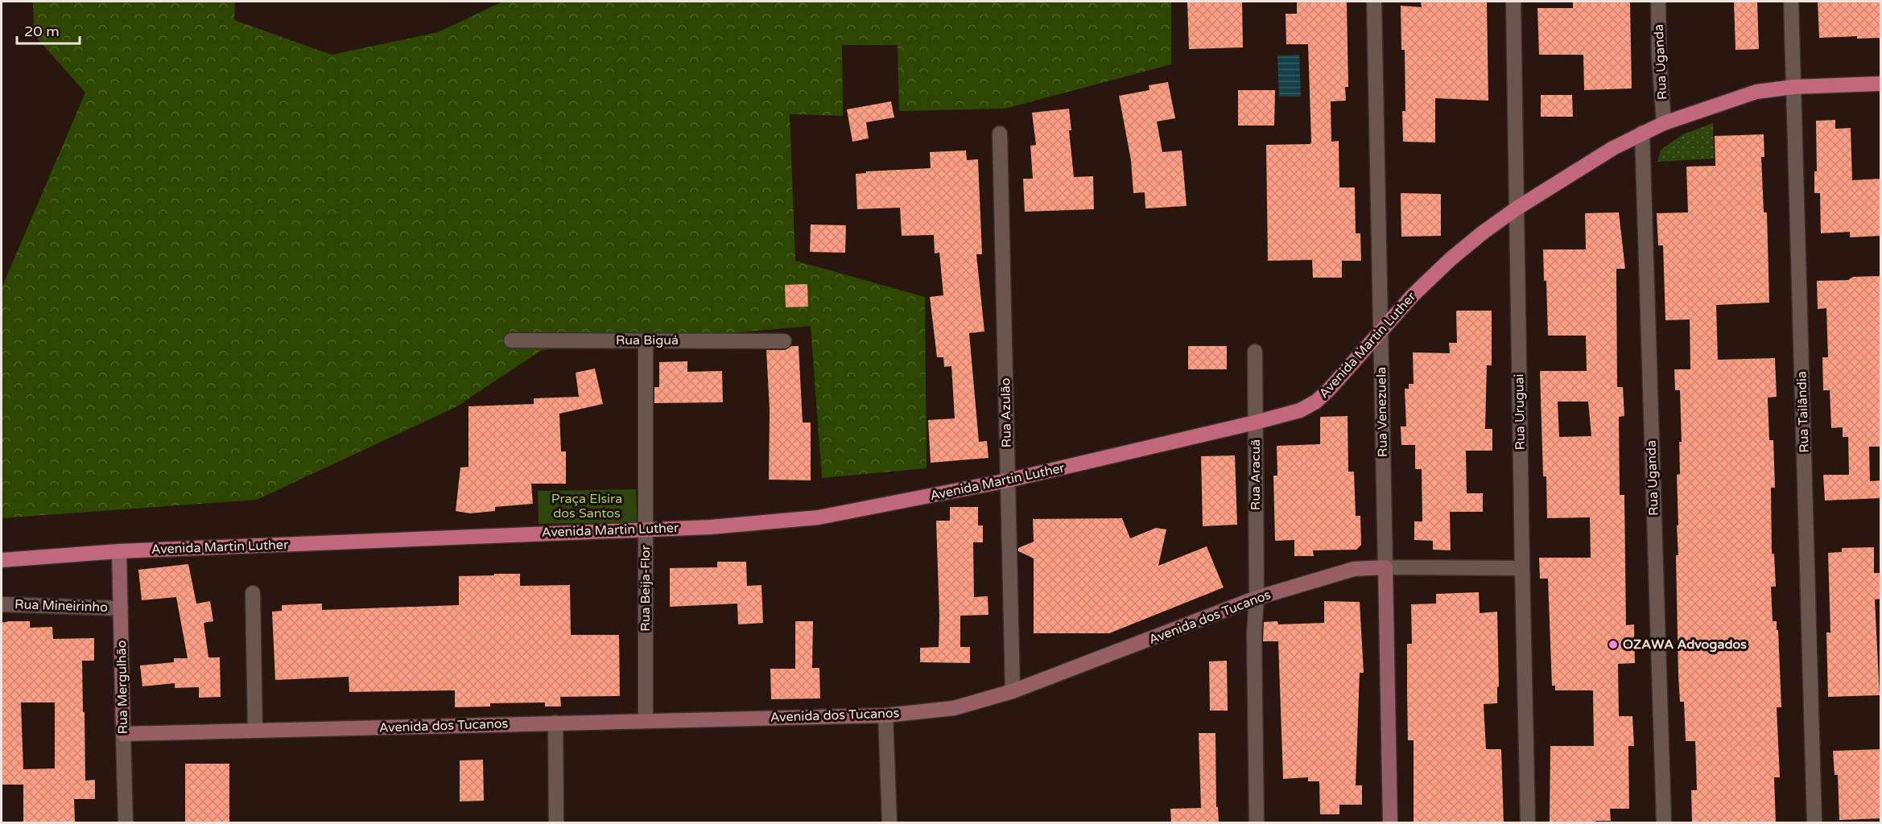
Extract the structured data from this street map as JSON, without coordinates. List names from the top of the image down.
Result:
{
  "streets": {
    "main road": ["Avenida Martin Luther"],
    "street": [
      "Rua Uganda",
      "Rua Biguá",
      "Rua Venezuela",
      "Rua Uruguai",
      "Rua Tailândia",
      "Rua Azulão",
      "Rua Aracuã",
      "Rua Beija-Flor",
      "Rua Mineirinho",
      "Avenida dos Tucanos",
      "Rua Mergulhão"
    ]
  },
  "crossings": [
    ["Rua Uganda", "Avenida Martin Luther"],
    ["Rua Biguá", "Rua Beija-Flor"],
    ["Avenida Martin Luther", "Rua Venezuela"],
    ["Avenida Martin Luther", "Rua Uruguai"],
    ["Avenida Martin Luther", "Rua Tailândia"],
    ["Avenida Martin Luther", "Rua Azulão"],
    ["Avenida Martin Luther", "Rua Aracuã"],
    ["Avenida Martin Luther", "Rua Beija-Flor"],
    ["Avenida Martin Luther", "Rua Mergulhão"],
    ["Rua Venezuela", "Avenida dos Tucanos"],
    ["Rua Uruguai", "Avenida dos Tucanos"],
    ["Rua Azulão", "Avenida dos Tucanos"],
    ["Rua Aracuã", "Avenida dos Tucanos"],
    ["Rua Beija-Flor", "Avenida dos Tucanos"],
    ["Rua Mineirinho", "Rua Mergulhão"],
    ["Avenida dos Tucanos", "Rua Mergulhão"]
  ],
  "parks": ["Praça Elsira dos Santos"],
  "places": ["OZAWA Advogados"],
  "scale_bar": "20 m"
}
